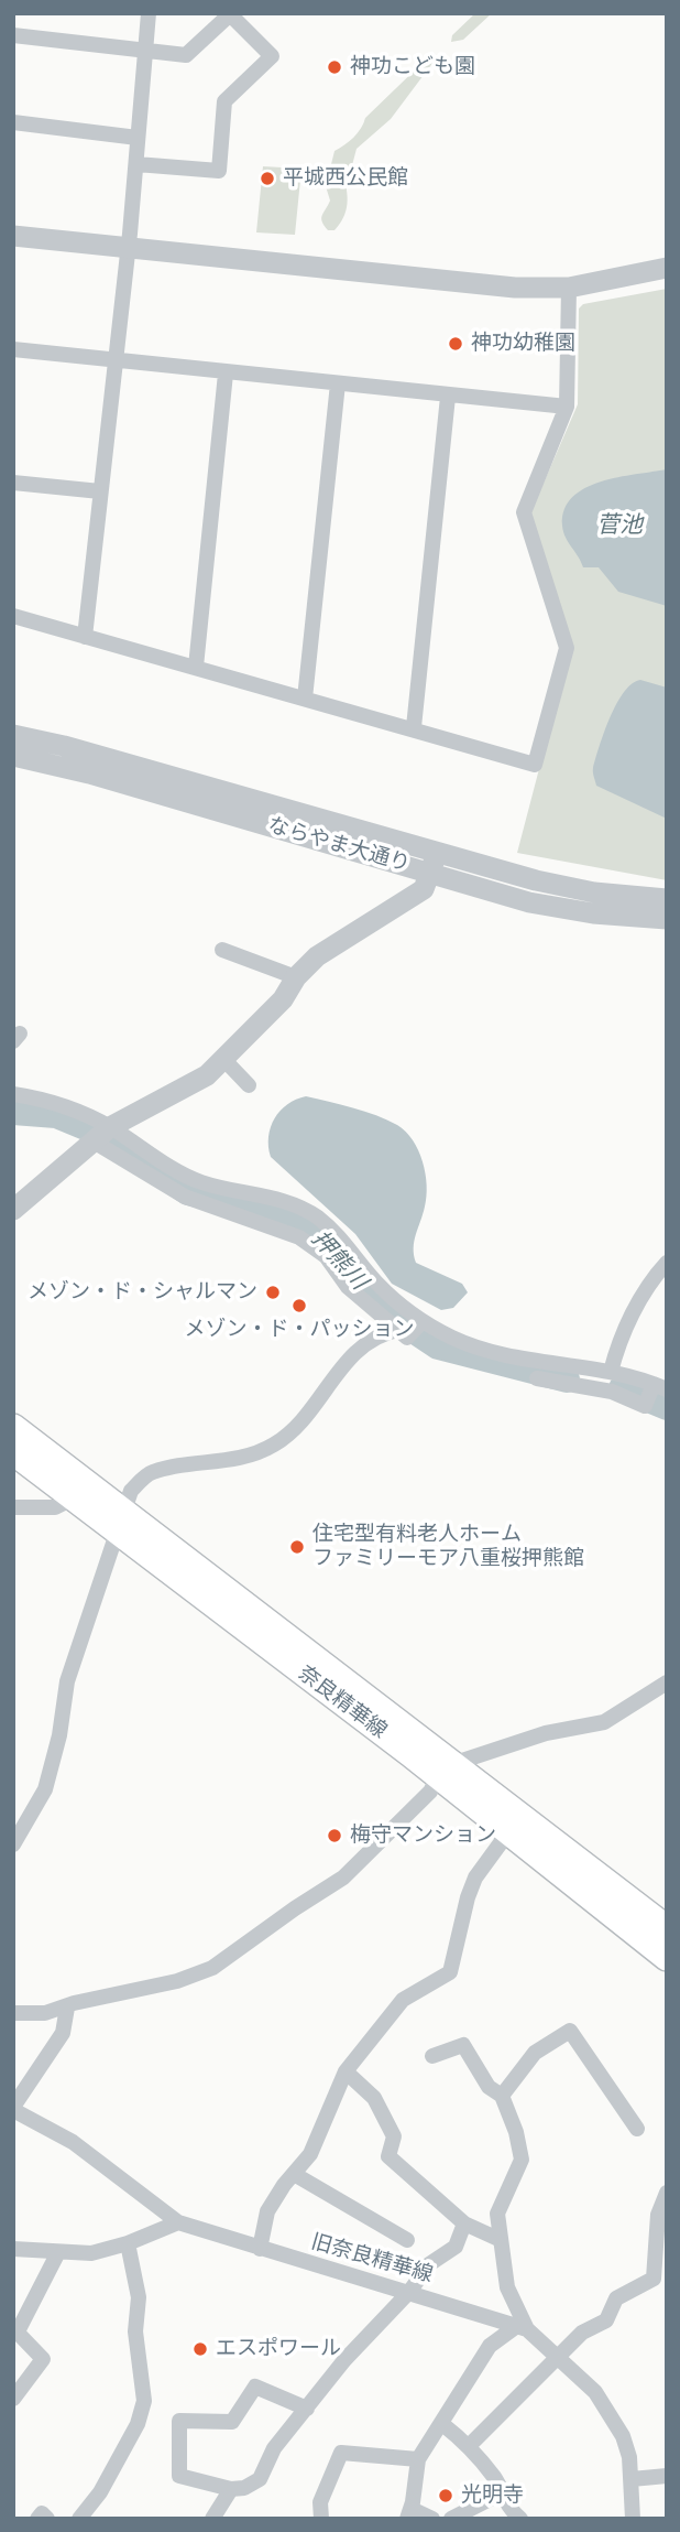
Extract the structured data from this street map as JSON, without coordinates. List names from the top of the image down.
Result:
{
  "streets": {
    "main road": ["奈良精華線"],
    "street": ["ならやま大通り", "旧奈良精華線"]
  },
  "water": ["菅池", "押熊川"],
  "places": [
    "神功こども園",
    "平城西公民館",
    "神功幼稚園",
    "メゾン・ド・シャルマン",
    "メゾン・ド・パッション",
    "住宅型有料老人ホーム ファミリーモア八重桜押熊館",
    "梅守マンション",
    "エスポワール",
    "光明寺"
  ]
}
